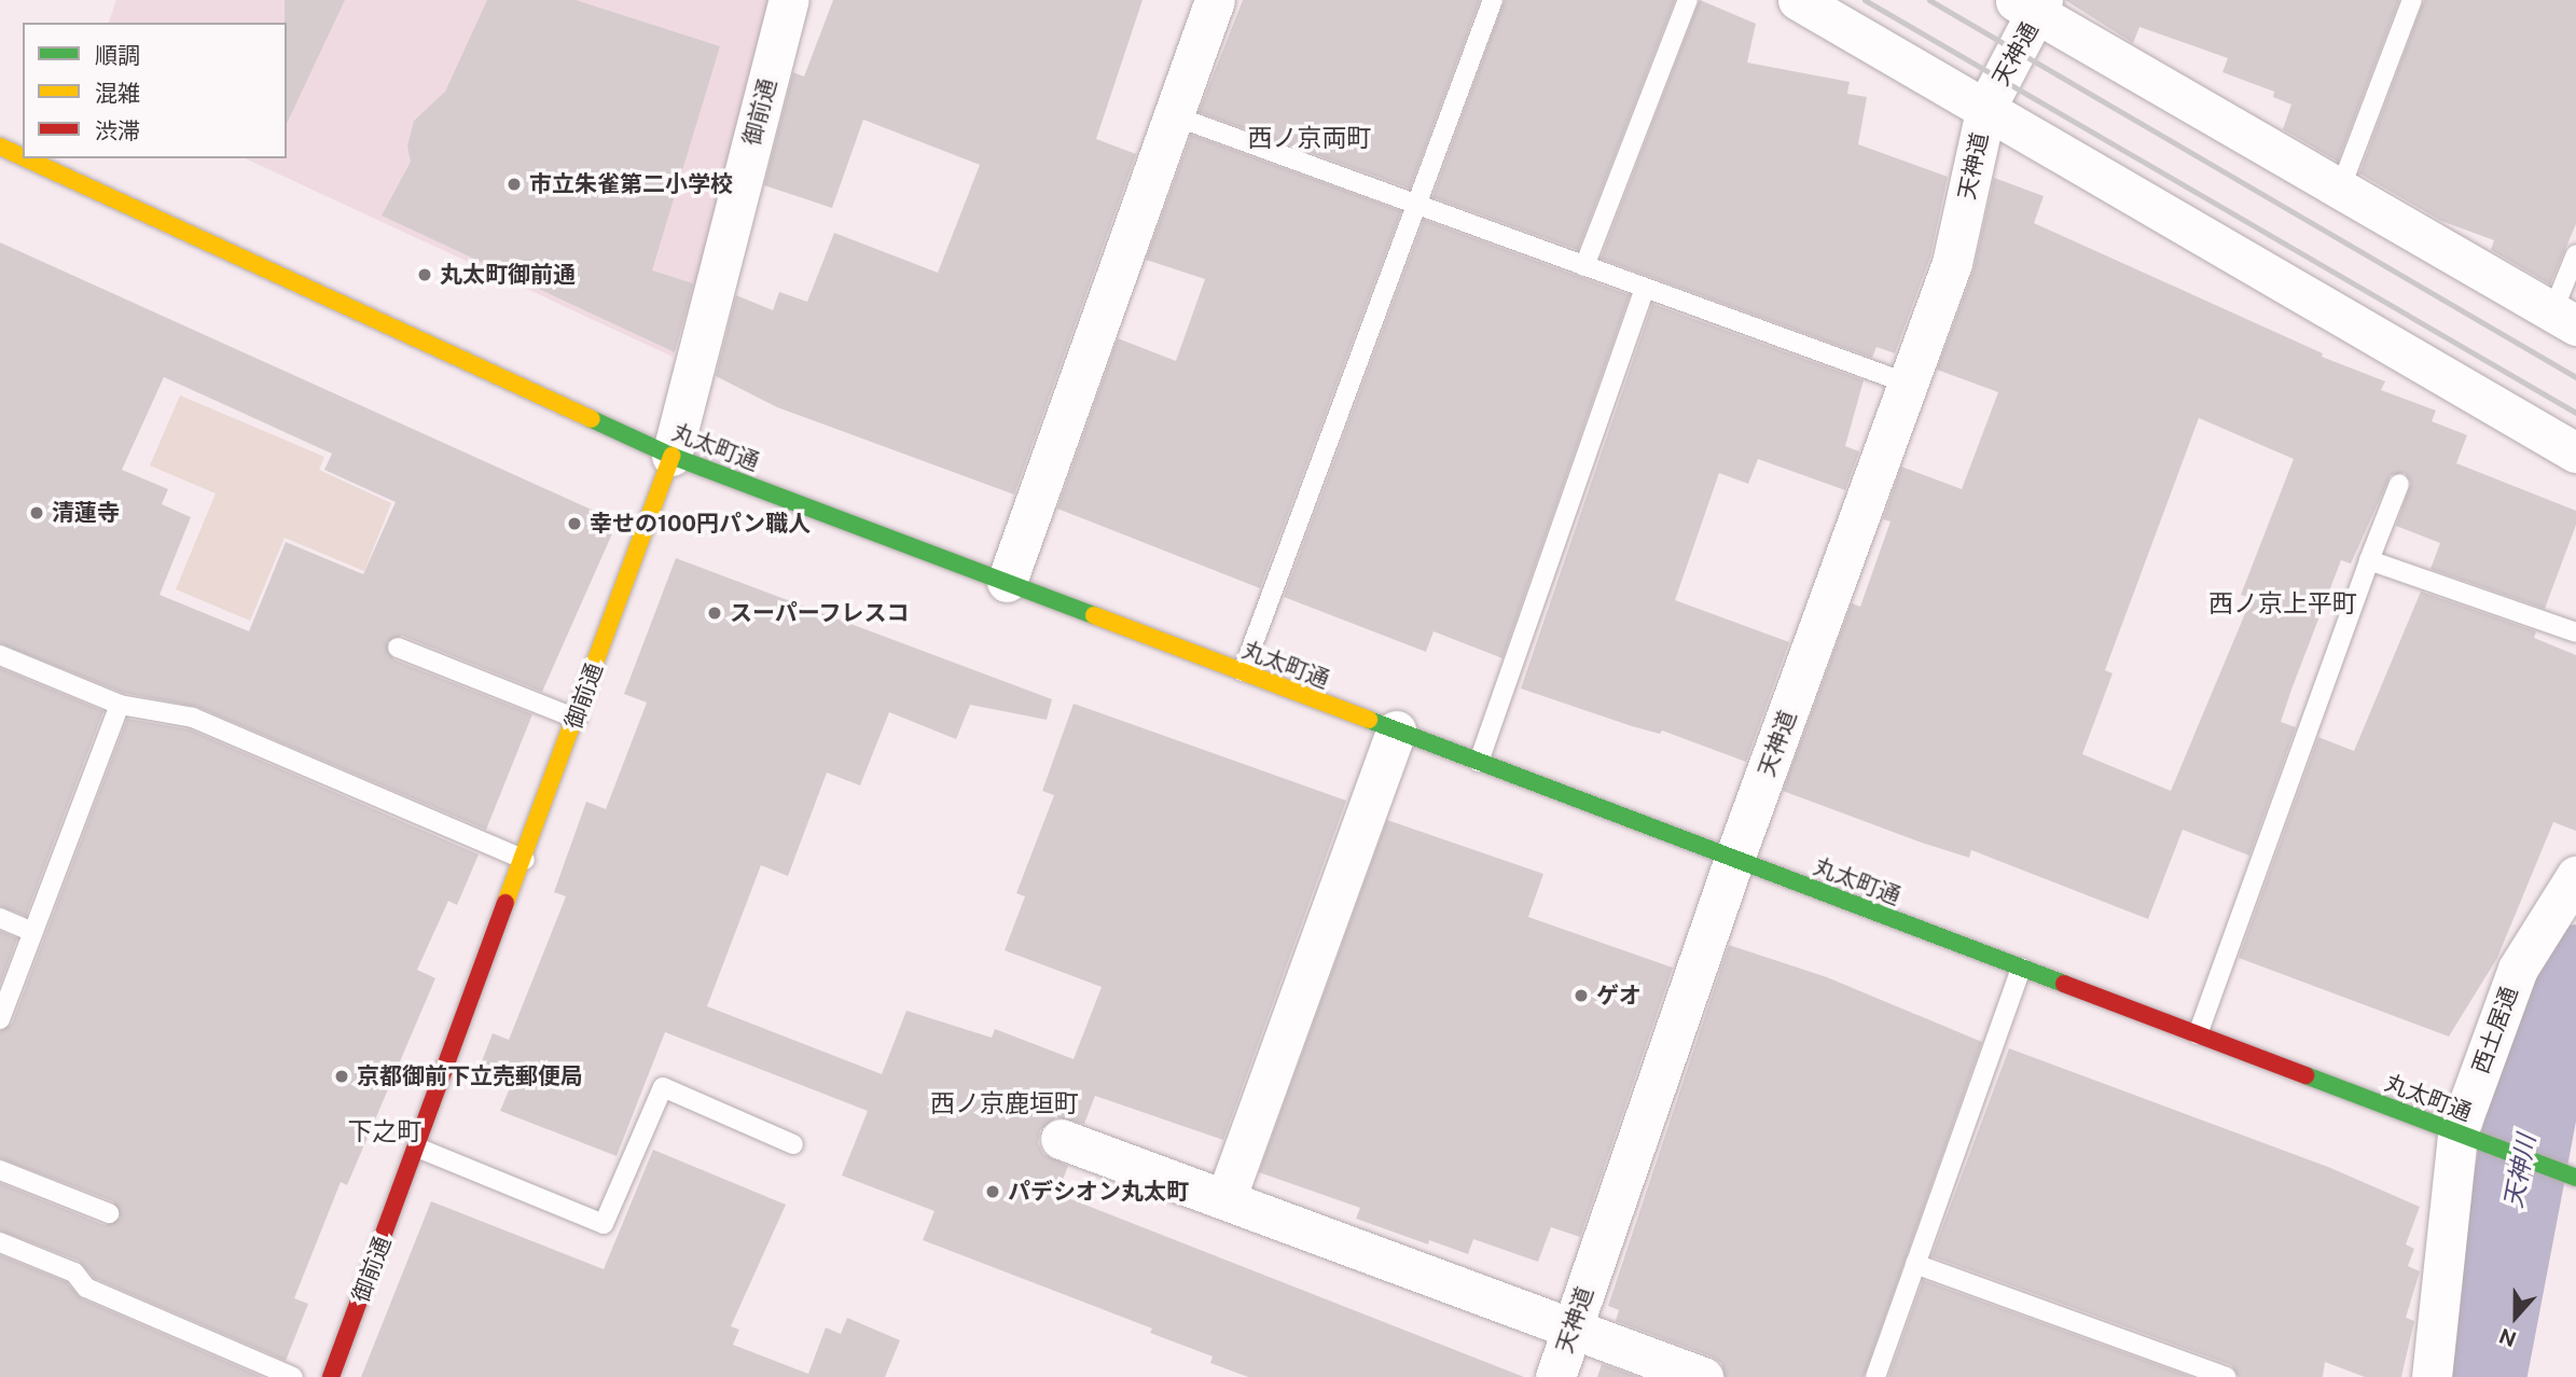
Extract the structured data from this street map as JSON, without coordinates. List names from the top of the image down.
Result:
{
  "streets": {
    "main road": ["御前通", "丸太町通"],
    "street": ["天神通", "天神道", "西土居通"]
  },
  "crossings": [
    ["天神通", "天神道"],
    ["御前通", "丸太町通"],
    ["天神道", "丸太町通"],
    ["丸太町通", "西土居通"]
  ],
  "districts": [
    "西ノ京両町",
    "西ノ京上平町",
    "西ノ京鹿垣町",
    "下之町"
  ],
  "water": ["天神川"],
  "places": [
    "市立朱雀第二小学校",
    "丸太町御前通",
    "清蓮寺",
    "幸せの100円パン職人",
    "スーパーフレスコ",
    "ゲオ",
    "京都御前下立売郵便局",
    "パデシオン丸太町"
  ],
  "legend": ["順調", "混雑", "渋滞"],
  "north": "bottom"
}
